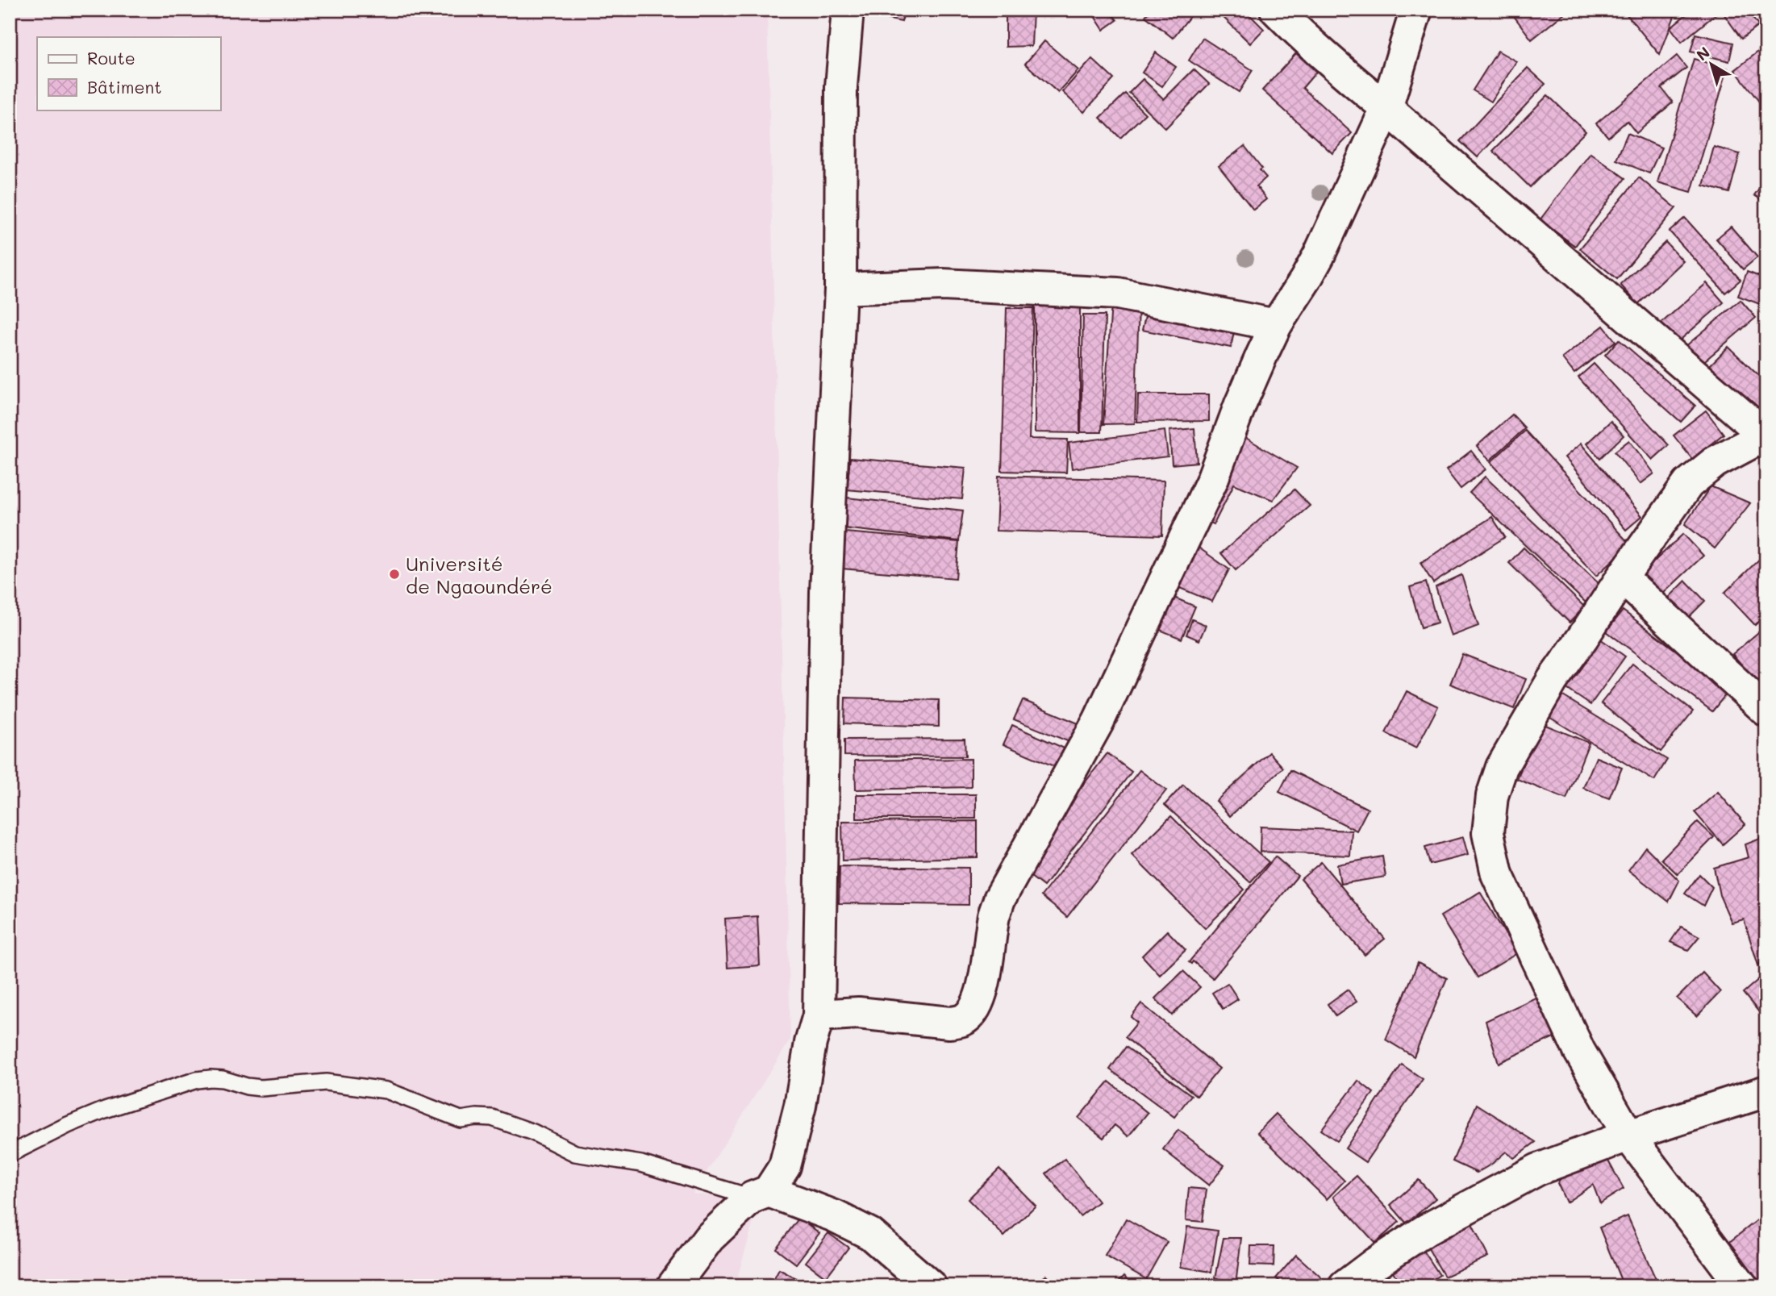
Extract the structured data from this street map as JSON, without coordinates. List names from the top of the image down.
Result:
{
  "places": ["Université de Ngaoundéré"],
  "legend": ["Route", "Bâtiment"],
  "north": "top left"
}
